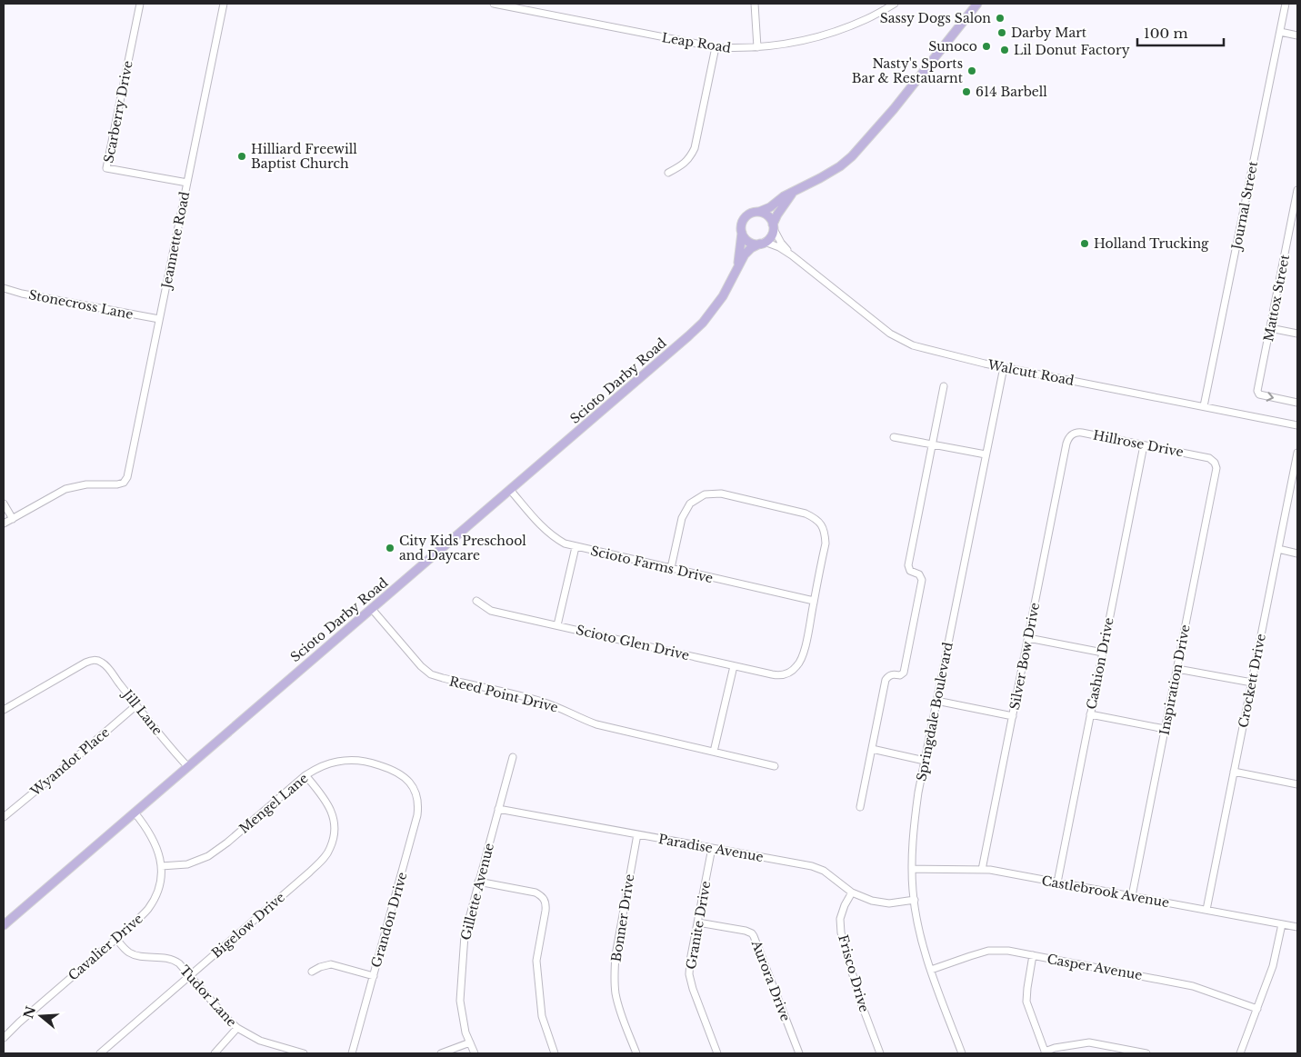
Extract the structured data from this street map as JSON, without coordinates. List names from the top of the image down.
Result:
{
  "streets": {
    "main road": ["Scioto Darby Road"],
    "street": [
      "Leap Road",
      "Scarberry Drive",
      "Journal Street",
      "Jeannette Road",
      "Mattox Street",
      "Stonecross Lane",
      "Walcutt Road",
      "Hillrose Drive",
      "Scioto Farms Drive",
      "Scioto Glen Drive",
      "Silver Bow Drive",
      "Cashion Drive",
      "Inspiration Drive",
      "Crockett Drive",
      "Reed Point Drive",
      "Springdale Boulevard",
      "Jill Lane",
      "Wyandot Place",
      "Mengel Lane",
      "Paradise Avenue",
      "Gillette Avenue",
      "Castlebrook Avenue",
      "Bonner Drive",
      "Grandon Drive",
      "Bigelow Drive",
      "Granite Drive",
      "Cavalier Drive",
      "Casper Avenue",
      "Frisco Drive",
      "Aurora Drive",
      "Tudor Lane"
    ]
  },
  "crossings": [
    ["Scarberry Drive", "Jeannette Road"],
    ["Journal Street", "Walcutt Road"],
    ["Jeannette Road", "Stonecross Lane"],
    ["Walcutt Road", "Scioto Darby Road"],
    ["Walcutt Road", "Springdale Boulevard"],
    ["Scioto Darby Road", "Scioto Farms Drive"],
    ["Scioto Darby Road", "Reed Point Drive"],
    ["Scioto Darby Road", "Jill Lane"],
    ["Scioto Darby Road", "Cavalier Drive"],
    ["Hillrose Drive", "Silver Bow Drive"],
    ["Hillrose Drive", "Cashion Drive"],
    ["Hillrose Drive", "Inspiration Drive"],
    ["Scioto Farms Drive", "Scioto Glen Drive"],
    ["Silver Bow Drive", "Castlebrook Avenue"],
    ["Cashion Drive", "Castlebrook Avenue"],
    ["Inspiration Drive", "Castlebrook Avenue"],
    ["Crockett Drive", "Castlebrook Avenue"],
    ["Springdale Boulevard", "Paradise Avenue"],
    ["Springdale Boulevard", "Castlebrook Avenue"],
    ["Springdale Boulevard", "Casper Avenue"],
    ["Jill Lane", "Wyandot Place"],
    ["Mengel Lane", "Grandon Drive"],
    ["Mengel Lane", "Bigelow Drive"],
    ["Mengel Lane", "Cavalier Drive"],
    ["Paradise Avenue", "Gillette Avenue"],
    ["Paradise Avenue", "Bonner Drive"],
    ["Paradise Avenue", "Granite Drive"],
    ["Paradise Avenue", "Frisco Drive"],
    ["Bigelow Drive", "Tudor Lane"],
    ["Granite Drive", "Aurora Drive"],
    ["Cavalier Drive", "Tudor Lane"]
  ],
  "places": [
    "Sassy Dogs Salon",
    "Darby Mart",
    "Sunoco",
    "Lil Donut Factory",
    "Nasty's Sports Bar & Restauarnt",
    "614 Barbell",
    "Hilliard Freewill Baptist Church",
    "Holland Trucking",
    "City Kids Preschool and Daycare"
  ],
  "scale_bar": "100 m",
  "north": "left"
}
